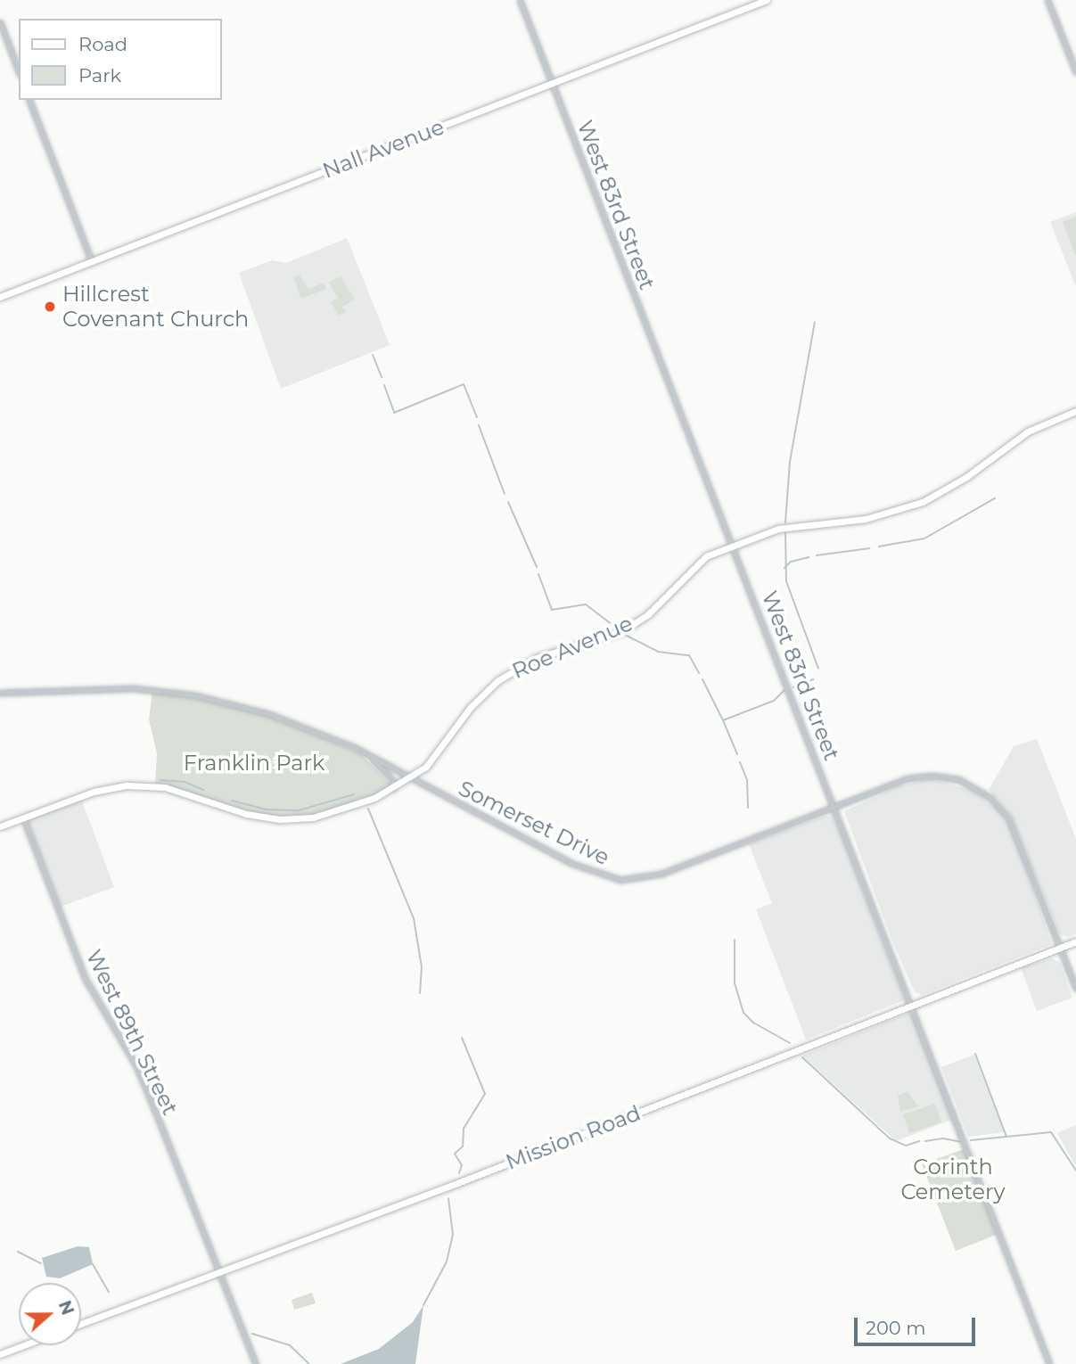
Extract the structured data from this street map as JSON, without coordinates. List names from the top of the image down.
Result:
{
  "streets": {
    "main road": ["Nall Avenue", "Roe Avenue", "Mission Road"],
    "street": ["West 83rd Street", "Somerset Drive", "West 89th Street"]
  },
  "crossings": [
    ["Nall Avenue", "West 83rd Street"],
    ["West 83rd Street", "Roe Avenue"],
    ["West 83rd Street", "Somerset Drive"],
    ["West 83rd Street", "Mission Road"],
    ["Roe Avenue", "Somerset Drive"],
    ["Roe Avenue", "West 89th Street"],
    ["Somerset Drive", "Mission Road"],
    ["West 89th Street", "Mission Road"]
  ],
  "parks": ["Franklin Park", "Corinth Cemetery"],
  "places": ["Hillcrest Covenant Church"],
  "legend": ["Road", "Park"],
  "scale_bar": "200 m",
  "north": "right"
}
